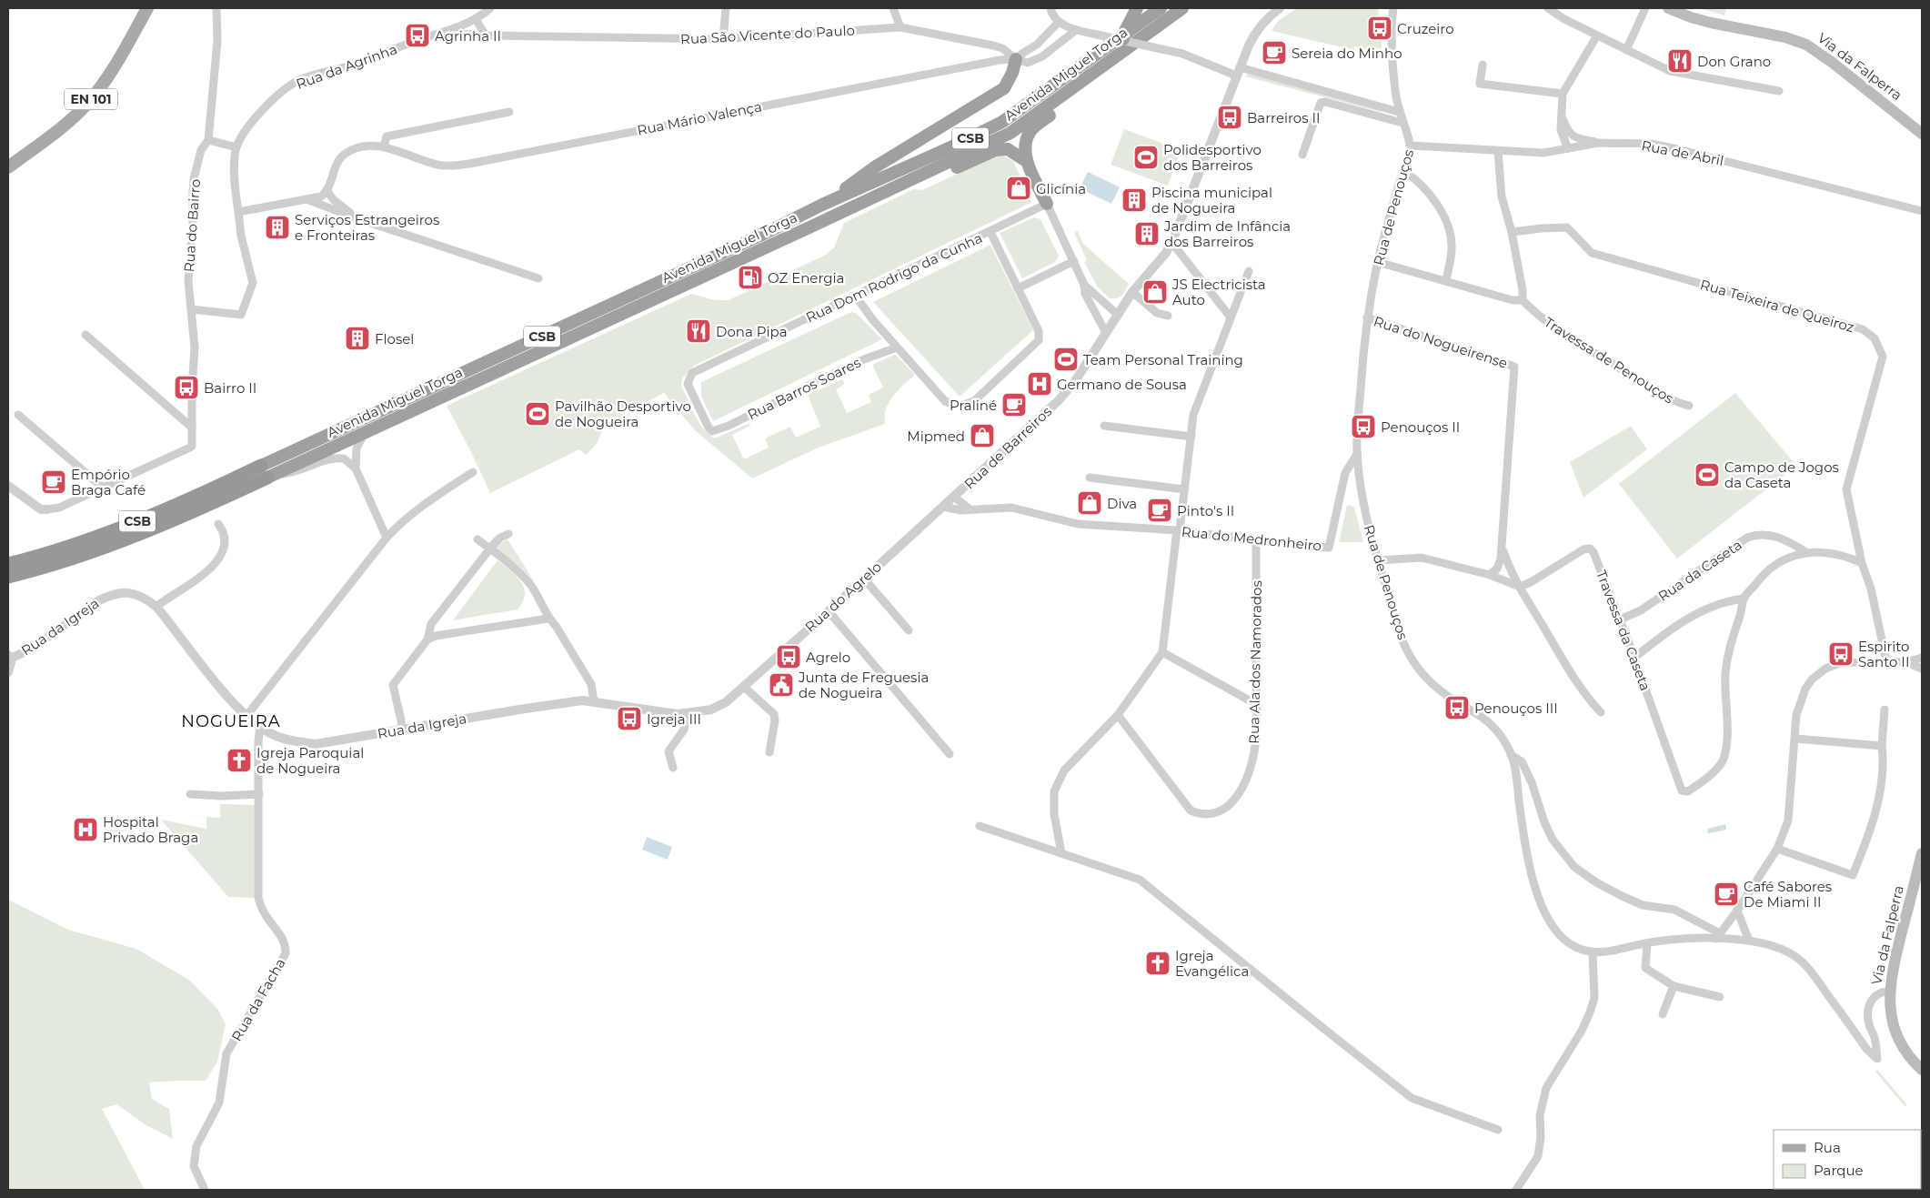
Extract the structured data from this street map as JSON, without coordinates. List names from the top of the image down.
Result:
{
  "streets": {
    "highway": ["Avenida Miguel Torga", "CSB"],
    "main road": ["Via da Falperra", "EN 101"],
    "street": [
      "Rua São Vicente do Paulo",
      "Rua da Agrinha",
      "Rua Mário Valença",
      "Rua de Abril",
      "Rua de Penouços",
      "Rua do Bairro",
      "Rua Dom Rodrigo da Cunha",
      "Rua Teixeira de Queiroz",
      "Rua do Nogueirense",
      "Travessa de Penouços",
      "Rua Barros Soares",
      "Rua de Barreiros",
      "Rua do Medronheiro",
      "Rua da Caseta",
      "Rua do Agrelo",
      "Rua da Igreja",
      "Travessa da Caseta",
      "Rua Ala dos Namorados",
      "Rua da Facha"
    ]
  },
  "crossings": [
    ["Rua São Vicente do Paulo", "Rua da Agrinha"],
    ["Rua São Vicente do Paulo", "Rua Mário Valença"],
    ["Via da Falperra", "Rua de Penouços"],
    ["Avenida Miguel Torga", "CSB"],
    ["Rua de Abril", "Rua de Penouços"],
    ["Rua de Penouços", "Rua do Nogueirense"],
    ["Rua de Penouços", "Rua do Medronheiro"],
    ["Rua Dom Rodrigo da Cunha", "Rua Barros Soares"],
    ["Rua de Barreiros", "Rua do Medronheiro"],
    ["Rua de Barreiros", "Rua do Agrelo"],
    ["Rua do Medronheiro", "Rua do Agrelo"],
    ["Rua do Medronheiro", "Rua Ala dos Namorados"],
    ["Rua da Caseta", "Travessa da Caseta"],
    ["Rua do Agrelo", "Rua da Igreja"],
    ["Rua da Igreja", "Rua da Facha"]
  ],
  "districts": ["NOGUEIRA"],
  "places": {
    "bus stop": [
      "Cruzeiro",
      "Agrinha II",
      "Barreiros II",
      "Bairro II",
      "Penouços II",
      "Espirito Santo II",
      "Agrelo",
      "Penouços III",
      "Igreja III"
    ],
    "cafe": [
      "Sereia do Minho",
      "Praliné",
      "Empório Braga Café",
      "Pinto's II",
      "Café Sabores De Miami II"
    ],
    "restaurant": ["Don Grano", "Dona Pipa"],
    "sports": [
      "Polidesportivo dos Barreiros",
      "Team Personal Training",
      "Pavilhão Desportivo de Nogueira",
      "Campo de Jogos da Caseta"
    ],
    "shop": [
      "Glicínia",
      "JS Electricista Auto",
      "Mipmed",
      "Diva"
    ],
    "building": [
      "Piscina municipal de Nogueira",
      "Serviços Estrangeiros e Fronteiras",
      "Jardim de Infância dos Barreiros",
      "Flosel"
    ],
    "fuel station": ["OZ Energia"],
    "hospital": ["Germano de Sousa", "Hospital Privado Braga"],
    "public building": ["Junta de Freguesia de Nogueira"],
    "church": ["Igreja Paroquial de Nogueira", "Igreja Evangélica"]
  },
  "legend": ["Rua", "Parque"]
}
